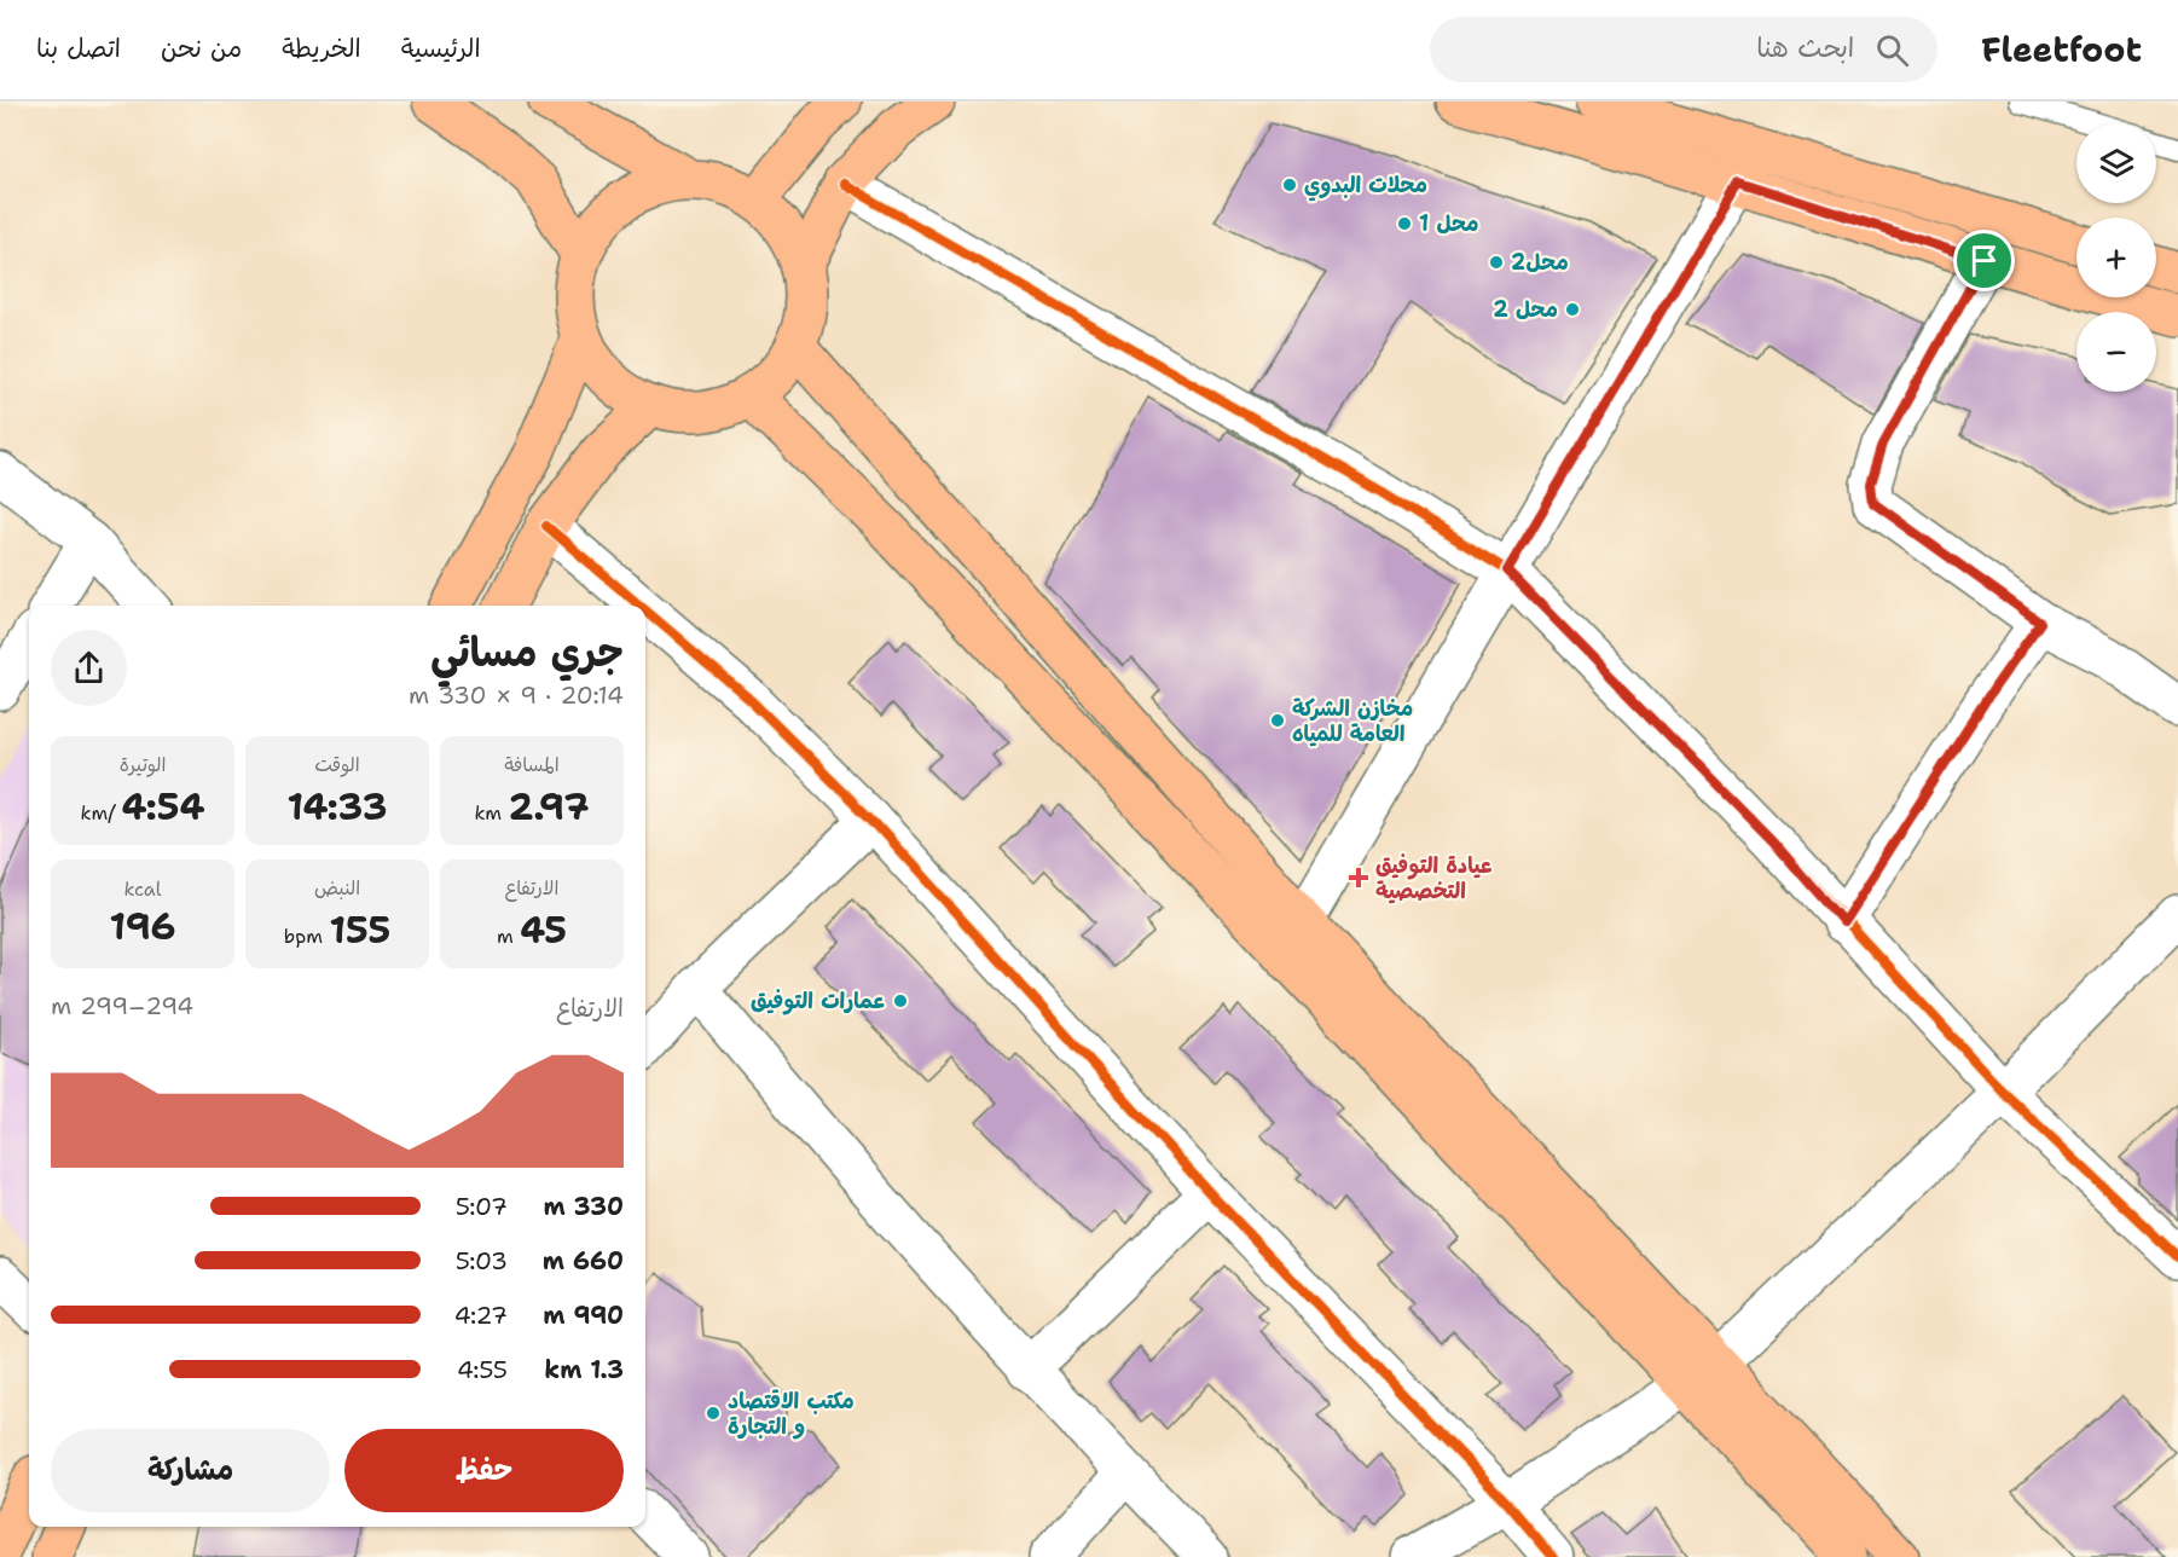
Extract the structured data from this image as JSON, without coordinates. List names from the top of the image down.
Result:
{
  "places": {
    "other": [
      "محلات البدوي",
      "محل 1",
      "محل2",
      "محل 2",
      "مخازن الشركة العامة للمياه",
      "عمارات التوفيق",
      "مكتب الاقتصاد و التجارة"
    ],
    "health": ["عيادة التوفيق التخصصية"]
  },
  "page": {
    "header": "Fleetfoot",
    "search": "ابحث هنا",
    "nav": [
      "الرئيسية",
      "الخريطة",
      "من نحن",
      "اتصل بنا"
    ],
    "map_buttons": ["+", "−"],
    "heading": ["جري مسائي", "20:14 · 9 × 330 m"],
    "stats": [
      ["المسافة", "2.97 km"],
      ["الوقت", "14:33"],
      ["الوتيرة", "4:54 /km"],
      ["الارتفاع", "45 m"],
      ["النبض", "155 bpm"],
      ["kcal", "196"]
    ],
    "chart": ["الارتفاع", "294–299 m"],
    "list": [
      {
        "name": "330 m",
        "note": "5:07"
      },
      {
        "name": "660 m",
        "note": "5:03"
      },
      {
        "name": "990 m",
        "note": "4:27"
      },
      {
        "name": "1.3 km",
        "note": "4:55"
      }
    ],
    "buttons": ["حفظ", "مشاركة"]
  }
}
